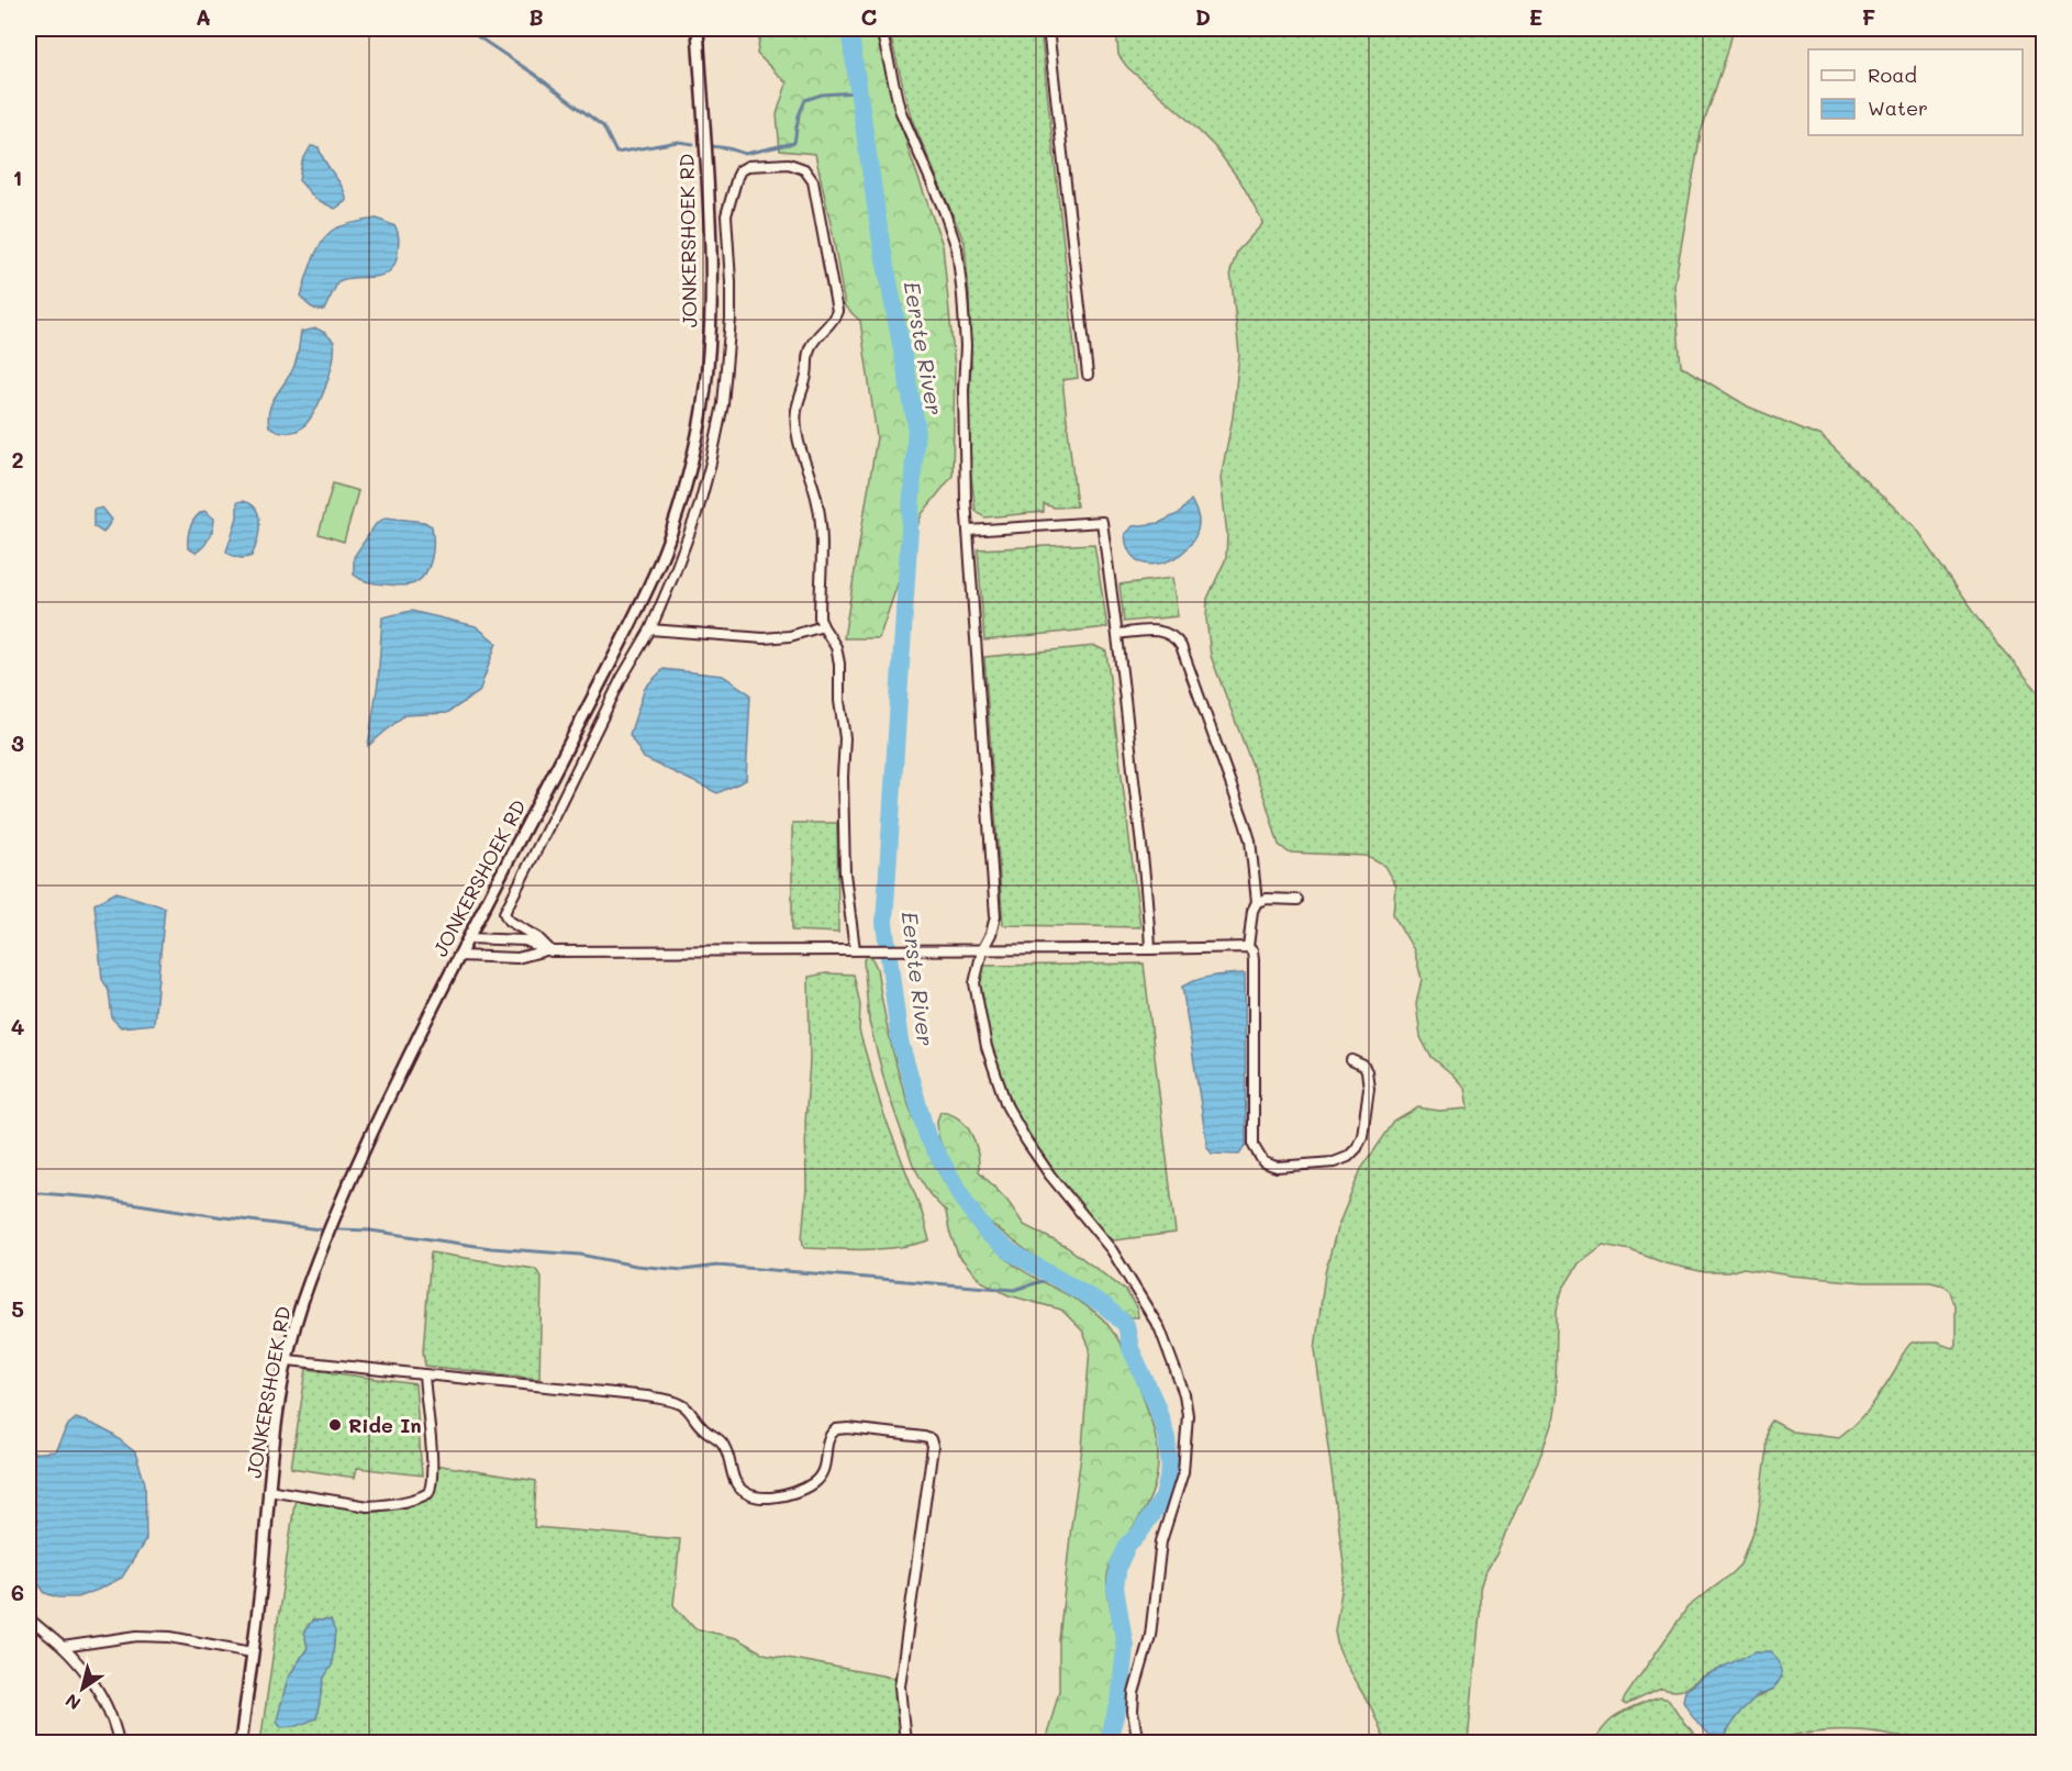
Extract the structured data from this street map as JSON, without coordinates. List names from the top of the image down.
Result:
{
  "streets": {
    "street": ["JONKERSHOEK RD"]
  },
  "water": ["Eerste River"],
  "places": ["Ride In"],
  "legend": ["Road", "Water"],
  "north": "bottom left",
  "grid": {
    "columns": [
      "A",
      "B",
      "C",
      "D",
      "E",
      "F"
    ],
    "rows": [
      "1",
      "2",
      "3",
      "4",
      "5",
      "6"
    ]
  }
}
